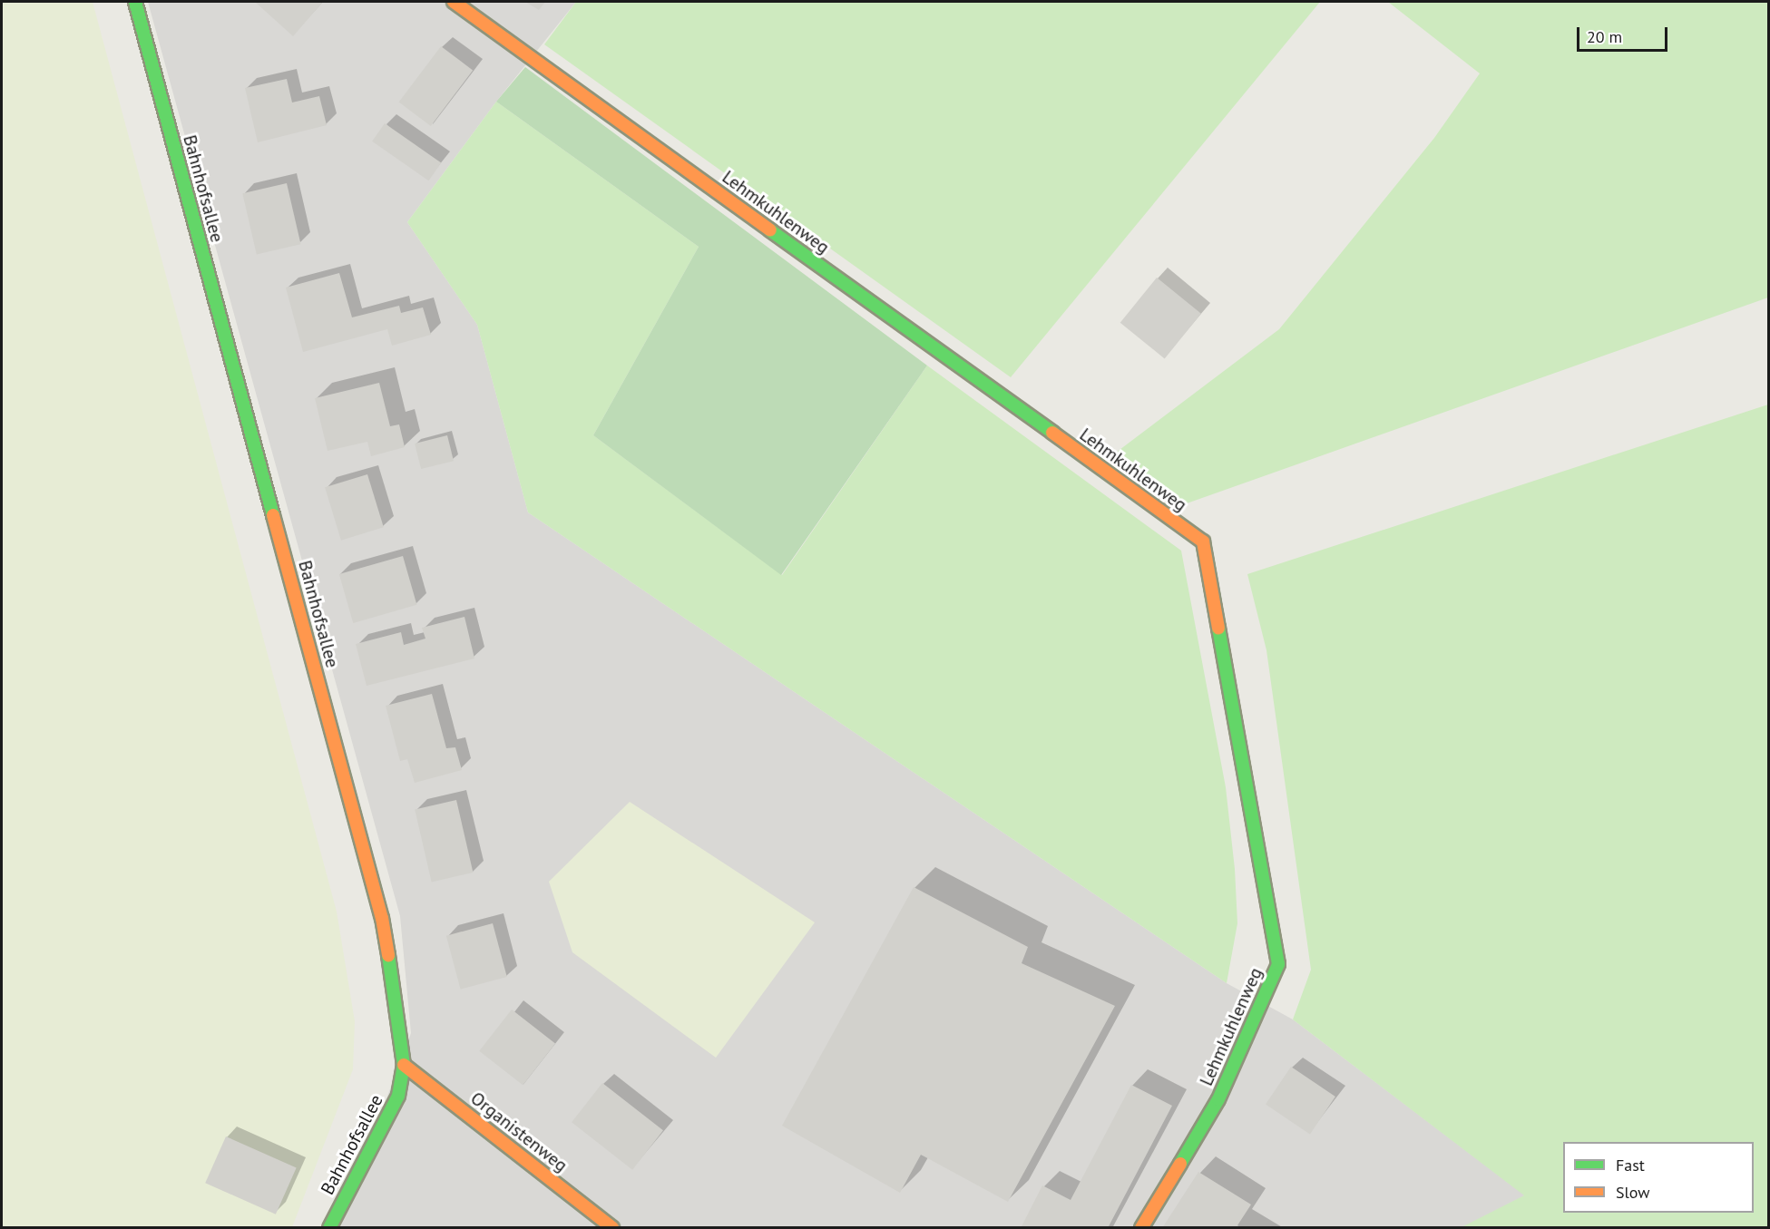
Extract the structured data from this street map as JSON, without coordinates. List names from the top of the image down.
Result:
{
  "streets": {
    "street": ["Bahnhofsallee", "Lehmkuhlenweg", "Organistenweg"]
  },
  "crossings": [
    ["Bahnhofsallee", "Organistenweg"]
  ],
  "legend": ["Fast", "Slow"],
  "scale_bar": "20 m"
}
